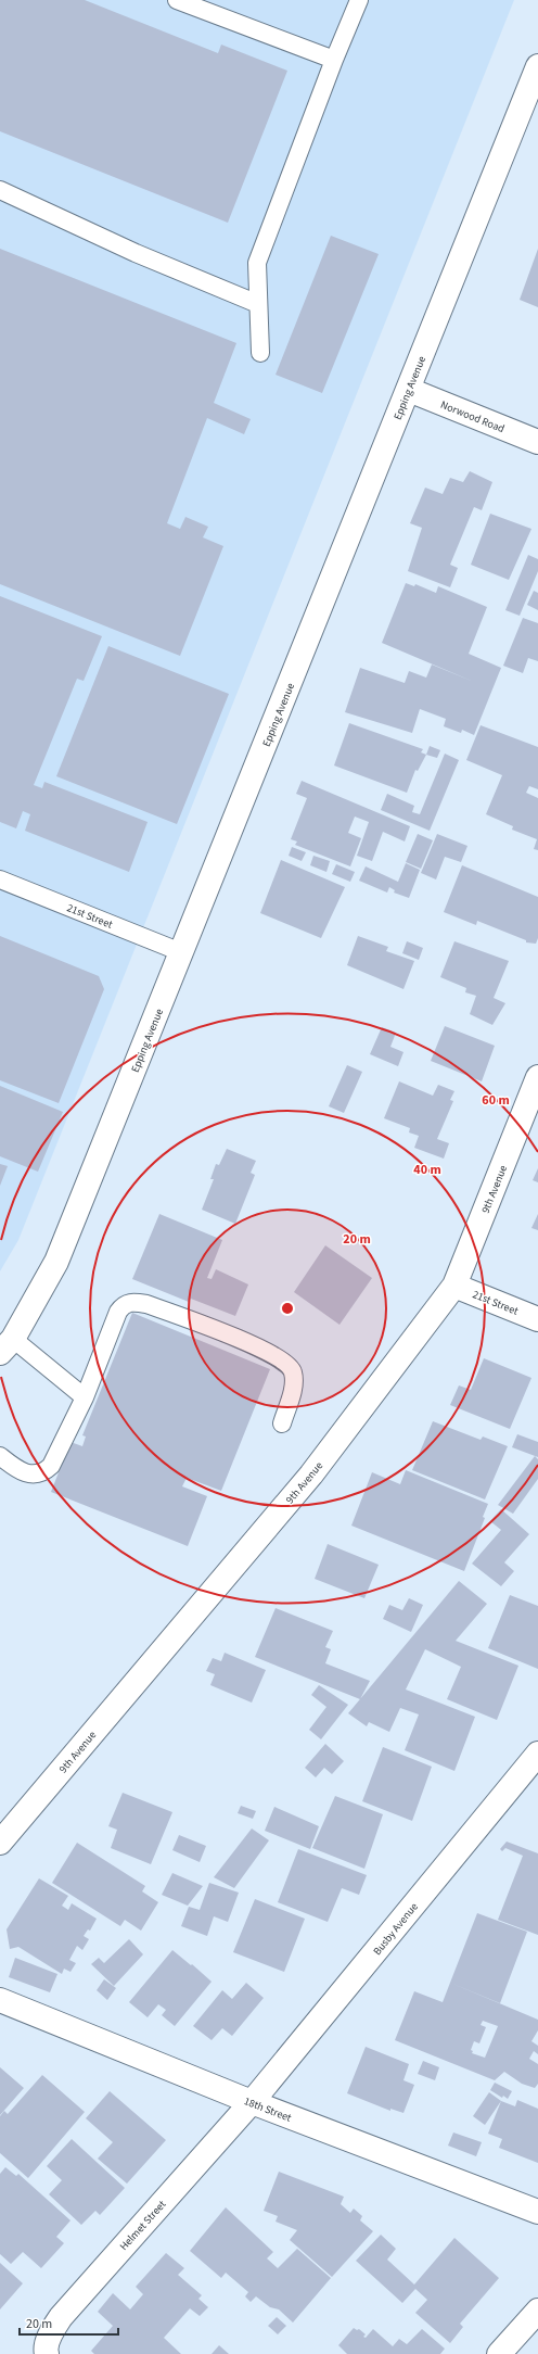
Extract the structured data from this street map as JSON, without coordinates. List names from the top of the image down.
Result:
{
  "streets": {
    "street": [
      "Epping Avenue",
      "Norwood Road",
      "21st Street",
      "9th Avenue",
      "Busby Avenue",
      "18th Street",
      "Helmet Street"
    ]
  },
  "crossings": [
    ["Epping Avenue", "Norwood Road"],
    ["Epping Avenue", "21st Street"],
    ["21st Street", "9th Avenue"],
    ["Busby Avenue", "18th Street"],
    ["Busby Avenue", "Helmet Street"],
    ["18th Street", "Helmet Street"]
  ],
  "scale_bar": "20 m",
  "rings": ["60 m", "40 m", "20 m"]
}
